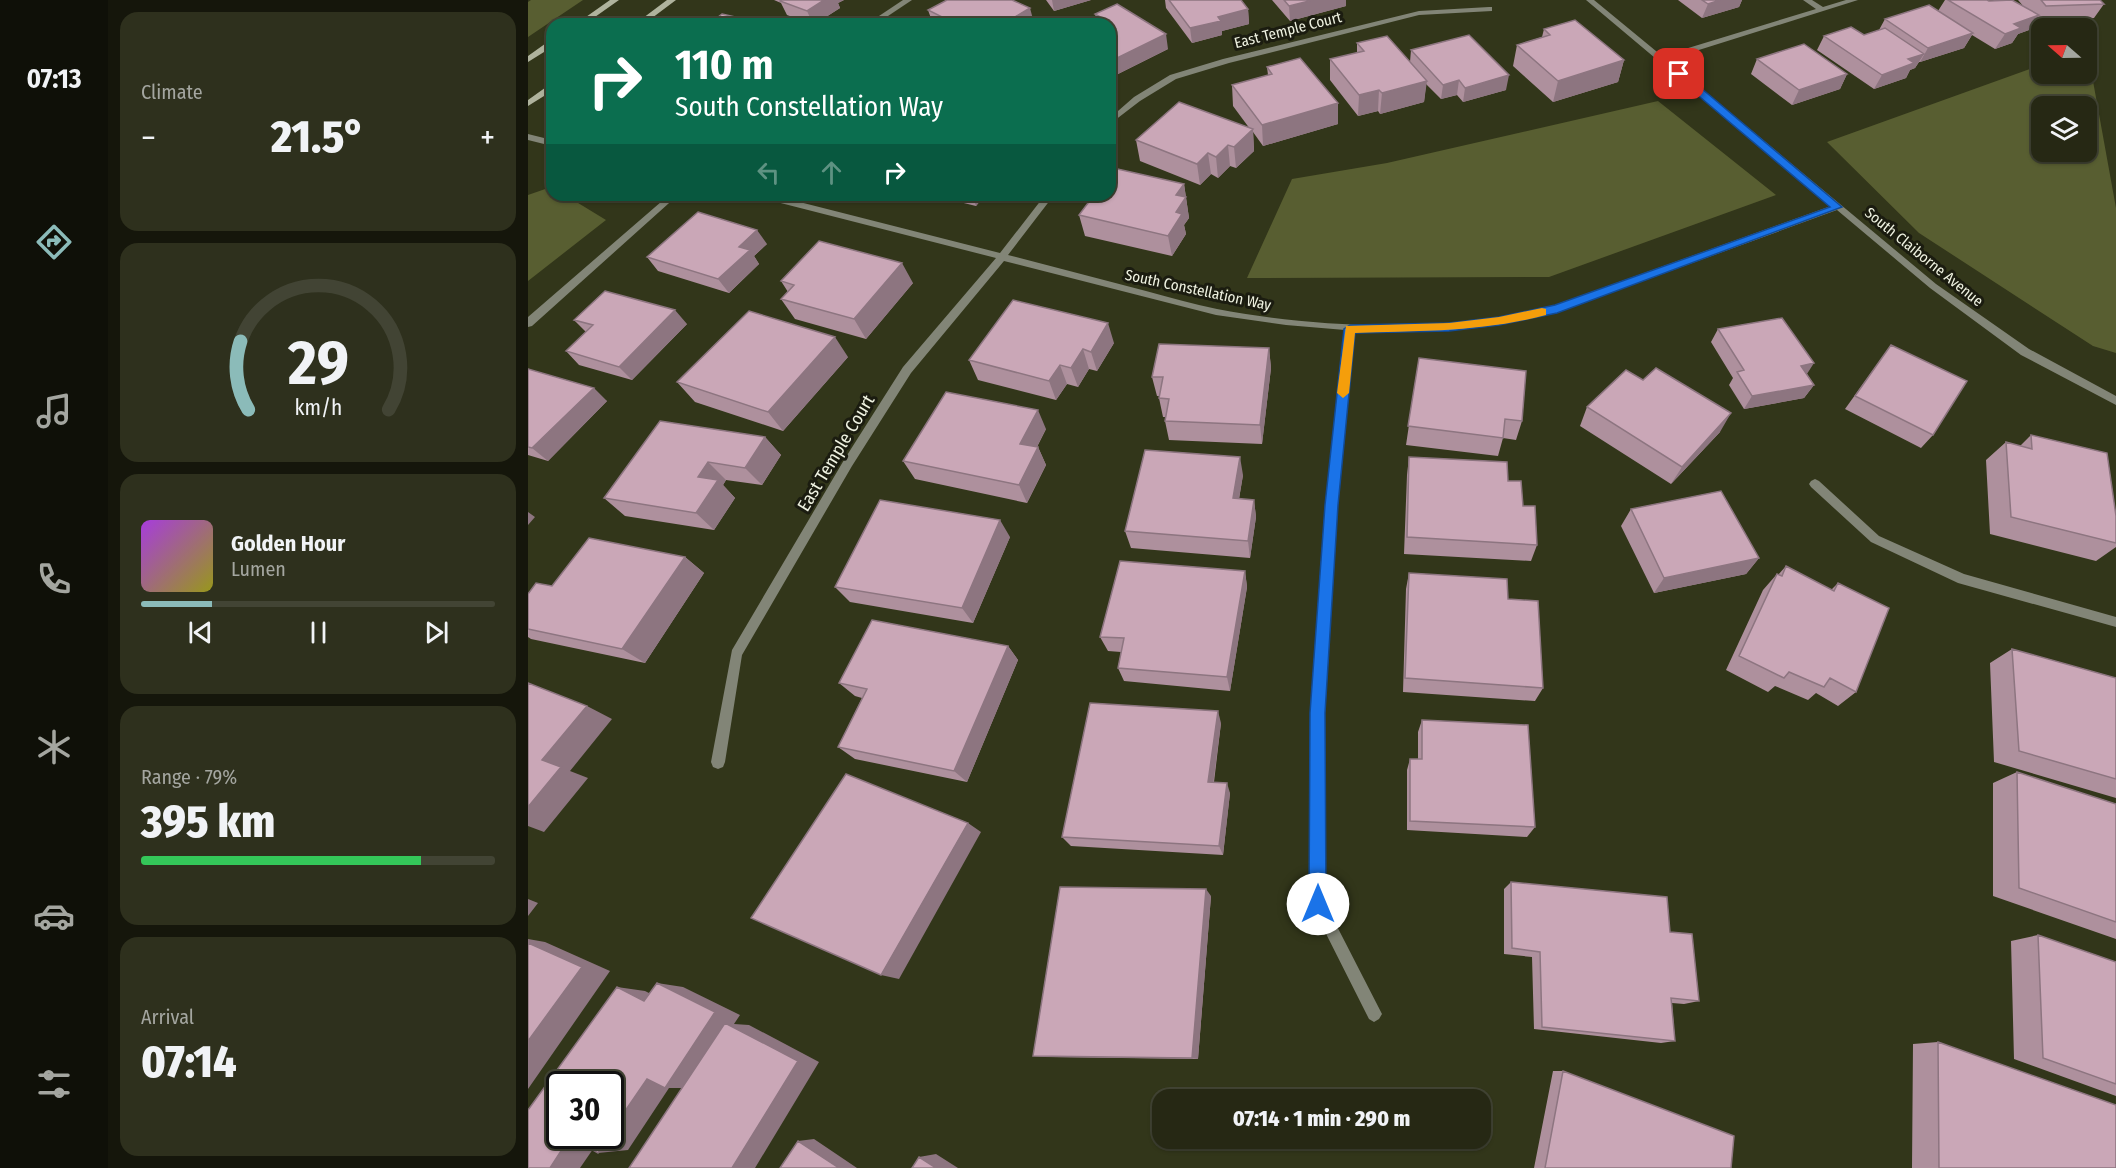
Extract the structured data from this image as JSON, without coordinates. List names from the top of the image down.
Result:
{
  "streets": {
    "street": ["East Temple Court", "South Claiborne Avenue", "South Constellation Way"]
  },
  "crossings": [
    ["East Temple Court", "South Constellation Way"],
    ["South Claiborne Avenue", "South Constellation Way"]
  ],
  "north": "left",
  "page": {
    "tabs": "07:13",
    "tile": [
      "Climate",
      ["Range · 79%", "395 km"],
      ["Arrival", "07:14"]
    ],
    "turn": ["110 m", "South Constellation Way"],
    "heat": ["−", "21.5°", "+"],
    "song": ["Golden Hour", "Lumen"],
    "limit": "30",
    "trip": "07:14 · 1 min · 290 m",
    "gauge": ["29", "km/h"]
  }
}
